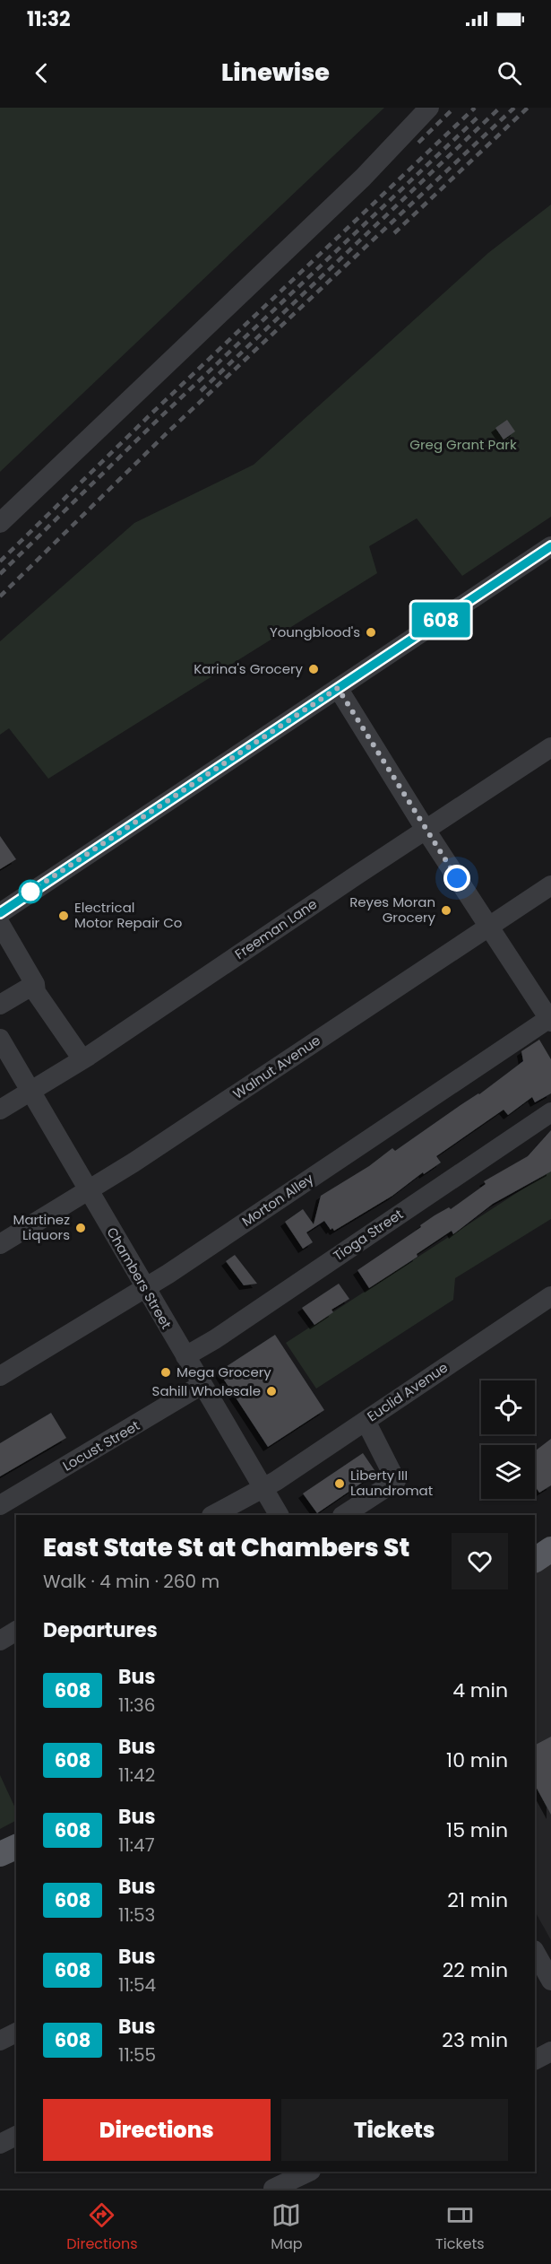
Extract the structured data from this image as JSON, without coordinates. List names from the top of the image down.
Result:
{
  "streets": {
    "street": [
      "Freeman Lane",
      "Walnut Avenue",
      "Morton Alley",
      "Tioga Street",
      "Chambers Street",
      "Euclid Avenue",
      "Locust Street"
    ]
  },
  "crossings": [
    ["Freeman Lane", "Chambers Street"],
    ["Walnut Avenue", "Chambers Street"],
    ["Morton Alley", "Chambers Street"],
    ["Tioga Street", "Chambers Street"],
    ["Chambers Street", "Euclid Avenue"],
    ["Chambers Street", "Locust Street"]
  ],
  "parks": ["Greg Grant Park"],
  "places": [
    "Youngblood's",
    "Karina's Grocery",
    "Reyes Moran Grocery",
    "Electrical Motor Repair Co",
    "Martinez Liquors",
    "Mega Grocery",
    "Sahill Wholesale",
    "Liberty III Laundromat"
  ],
  "lines": ["bus line 608"],
  "page": {
    "status": "11:32",
    "header": "Linewise",
    "on_map": "608",
    "heading": [
      ["East State St at Chambers St", "Walk · 4 min · 260 m"],
      "Departures"
    ],
    "list": [
      {
        "mark": "608",
        "name": "Bus",
        "note": "11:36",
        "value": "4 min"
      },
      {
        "mark": "608",
        "name": "Bus",
        "note": "11:42",
        "value": "10 min"
      },
      {
        "mark": "608",
        "name": "Bus",
        "note": "11:47",
        "value": "15 min"
      },
      {
        "mark": "608",
        "name": "Bus",
        "note": "11:53",
        "value": "21 min"
      },
      {
        "mark": "608",
        "name": "Bus",
        "note": "11:54",
        "value": "22 min"
      },
      {
        "mark": "608",
        "name": "Bus",
        "note": "11:55",
        "value": "23 min"
      }
    ],
    "buttons": ["Directions", "Tickets"],
    "tabs": ["Directions", "Map", "Tickets"]
  }
}
